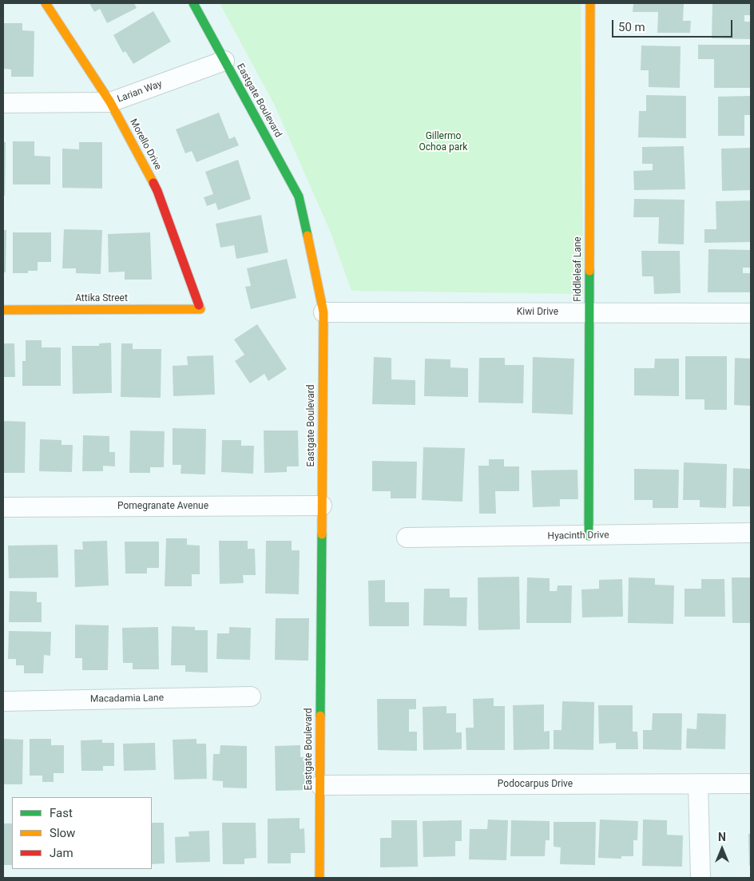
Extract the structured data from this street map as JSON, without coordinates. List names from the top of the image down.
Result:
{
  "streets": {
    "street": [
      "Larian Way",
      "Eastgate Boulevard",
      "Morello Drive",
      "Fiddleleaf Lane",
      "Attika Street",
      "Kiwi Drive",
      "Pomegranate Avenue",
      "Hyacinth Drive",
      "Macadamia Lane",
      "Podocarpus Drive"
    ]
  },
  "crossings": [
    ["Larian Way", "Eastgate Boulevard"],
    ["Larian Way", "Morello Drive"],
    ["Eastgate Boulevard", "Kiwi Drive"],
    ["Eastgate Boulevard", "Pomegranate Avenue"],
    ["Eastgate Boulevard", "Podocarpus Drive"],
    ["Morello Drive", "Attika Street"],
    ["Fiddleleaf Lane", "Kiwi Drive"],
    ["Fiddleleaf Lane", "Hyacinth Drive"]
  ],
  "parks": ["Gillermo Ochoa park"],
  "legend": ["Fast", "Slow", "Jam"],
  "scale_bar": "50 m",
  "north": "top"
}
